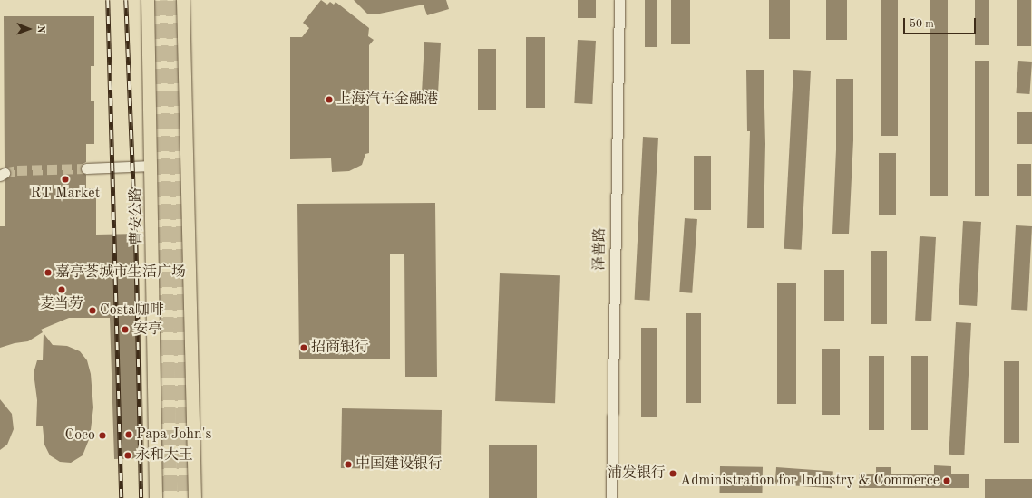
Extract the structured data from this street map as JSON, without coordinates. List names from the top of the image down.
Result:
{
  "streets": {
    "main road": ["曹安公路"],
    "street": ["泽普路"]
  },
  "places": [
    "上海汽车金融港",
    "RT Market",
    "嘉亭荟城市生活广场",
    "麦当劳",
    "Costa咖啡",
    "安亭",
    "招商银行",
    "Papa John's",
    "Coco",
    "永和大王",
    "中国建设银行",
    "浦发银行",
    "Administration for Industry & Commerce"
  ],
  "scale_bar": "50 m",
  "north": "right"
}
